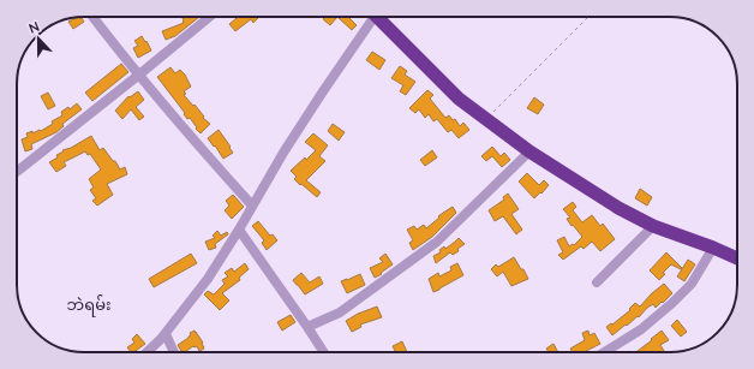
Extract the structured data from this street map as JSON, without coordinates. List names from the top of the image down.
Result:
{
  "districts": ["ဘဲရမ်း"],
  "north": "top"
}
